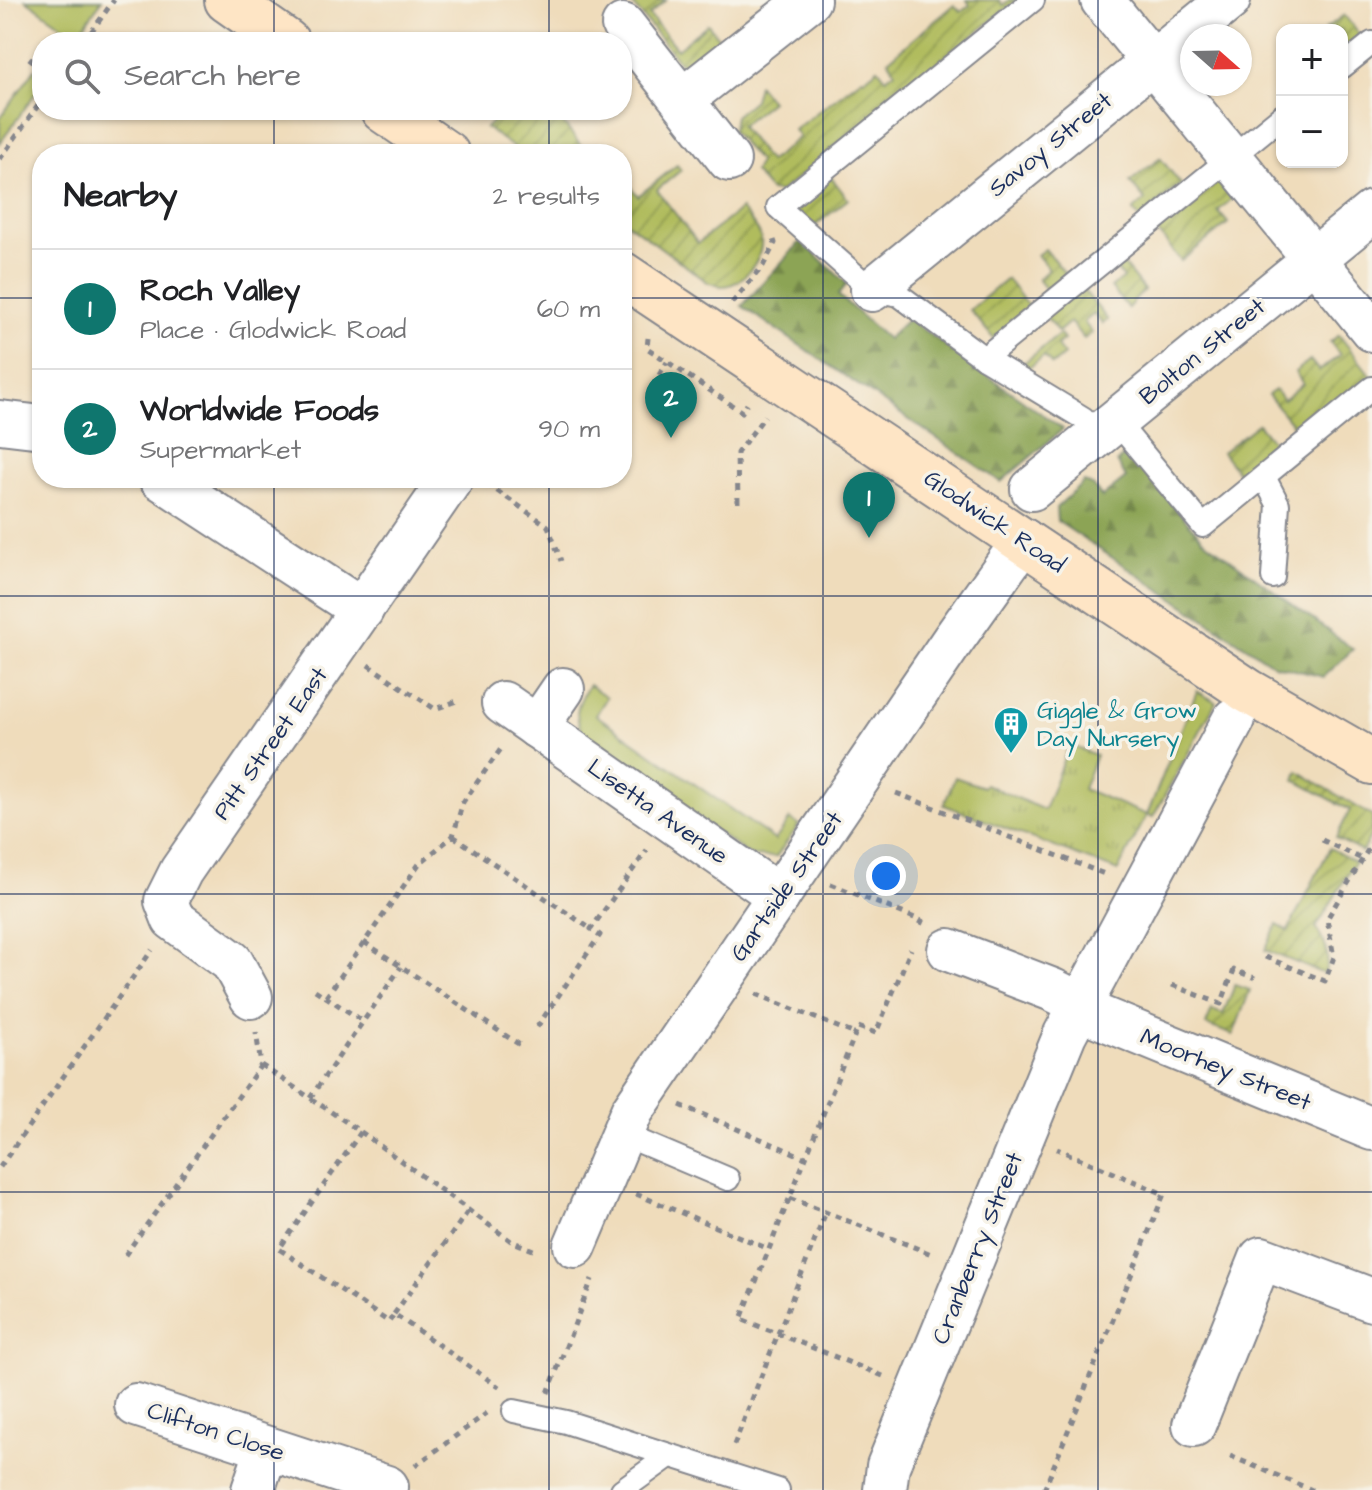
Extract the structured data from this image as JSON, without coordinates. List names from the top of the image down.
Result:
{
  "streets": {
    "main road": ["Glodwick Road"],
    "street": [
      "Savoy Street",
      "Bolton Street",
      "Pitt Street East",
      "Lisetta Avenue",
      "Gartside Street",
      "Moorhey Street",
      "Cranberry Street",
      "Clifton Close"
    ]
  },
  "crossings": [
    ["Glodwick Road", "Gartside Street"],
    ["Lisetta Avenue", "Gartside Street"],
    ["Moorhey Street", "Cranberry Street"]
  ],
  "places": {
    "building": ["Giggle & Grow Day Nursery"]
  },
  "north": "right",
  "page": {
    "map_buttons": ["+", "−"],
    "search": "Search here",
    "heading": ["Nearby", "2 results"],
    "list": [
      {
        "mark": "1",
        "name": "Roch Valley",
        "note": "Place · Glodwick Road",
        "value": "60 m"
      },
      {
        "mark": "2",
        "name": "Worldwide Foods",
        "note": "Supermarket",
        "value": "90 m"
      }
    ],
    "pins": ["2", "1"]
  }
}
